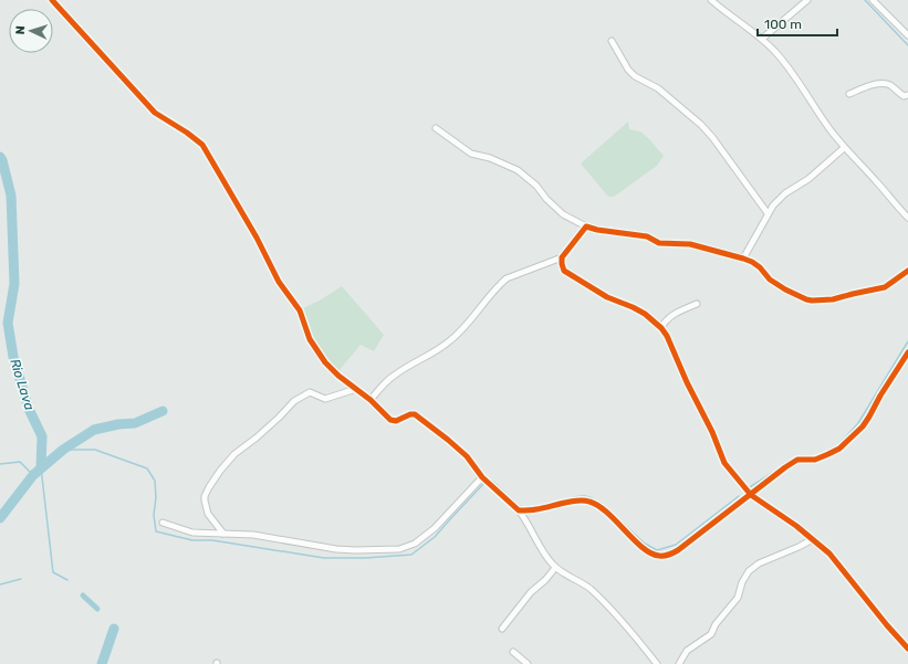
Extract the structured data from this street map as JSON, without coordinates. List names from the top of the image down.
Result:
{
  "water": ["Rio Lava"],
  "scale_bar": "100 m",
  "north": "left"
}
